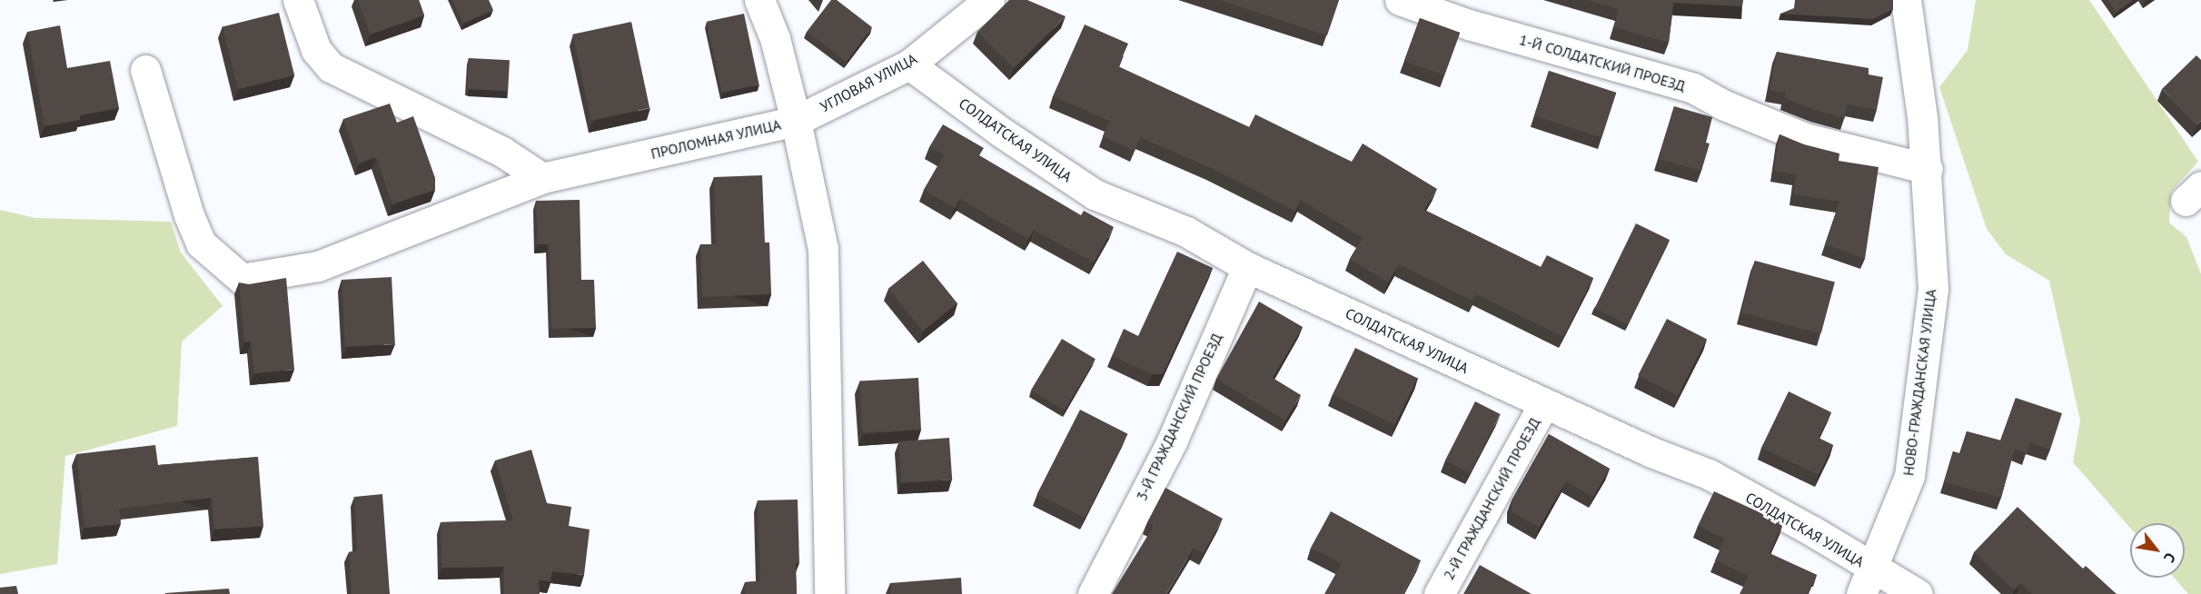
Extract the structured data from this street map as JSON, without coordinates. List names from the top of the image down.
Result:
{
  "streets": {
    "street": [
      "1-Й СОЛДАТСКИЙ ПРОЕЗД",
      "УГЛОВАЯ УЛИЦА",
      "ПРОЛОМНАЯ УЛИЦА",
      "СОЛДАТСКАЯ УЛИЦА",
      "НОВО-ГРАЖДАНСКАЯ УЛИЦА",
      "3-Й ГРАЖДАНСКИЙ ПРОЕЗД",
      "2-Й ГРАЖДАНСКИЙ ПРОЕЗД"
    ]
  },
  "crossings": [
    ["1-Й СОЛДАТСКИЙ ПРОЕЗД", "НОВО-ГРАЖДАНСКАЯ УЛИЦА"],
    ["УГЛОВАЯ УЛИЦА", "ПРОЛОМНАЯ УЛИЦА"],
    ["УГЛОВАЯ УЛИЦА", "СОЛДАТСКАЯ УЛИЦА"],
    ["СОЛДАТСКАЯ УЛИЦА", "НОВО-ГРАЖДАНСКАЯ УЛИЦА"],
    ["СОЛДАТСКАЯ УЛИЦА", "3-Й ГРАЖДАНСКИЙ ПРОЕЗД"],
    ["СОЛДАТСКАЯ УЛИЦА", "2-Й ГРАЖДАНСКИЙ ПРОЕЗД"]
  ],
  "north": "bottom right"
}
